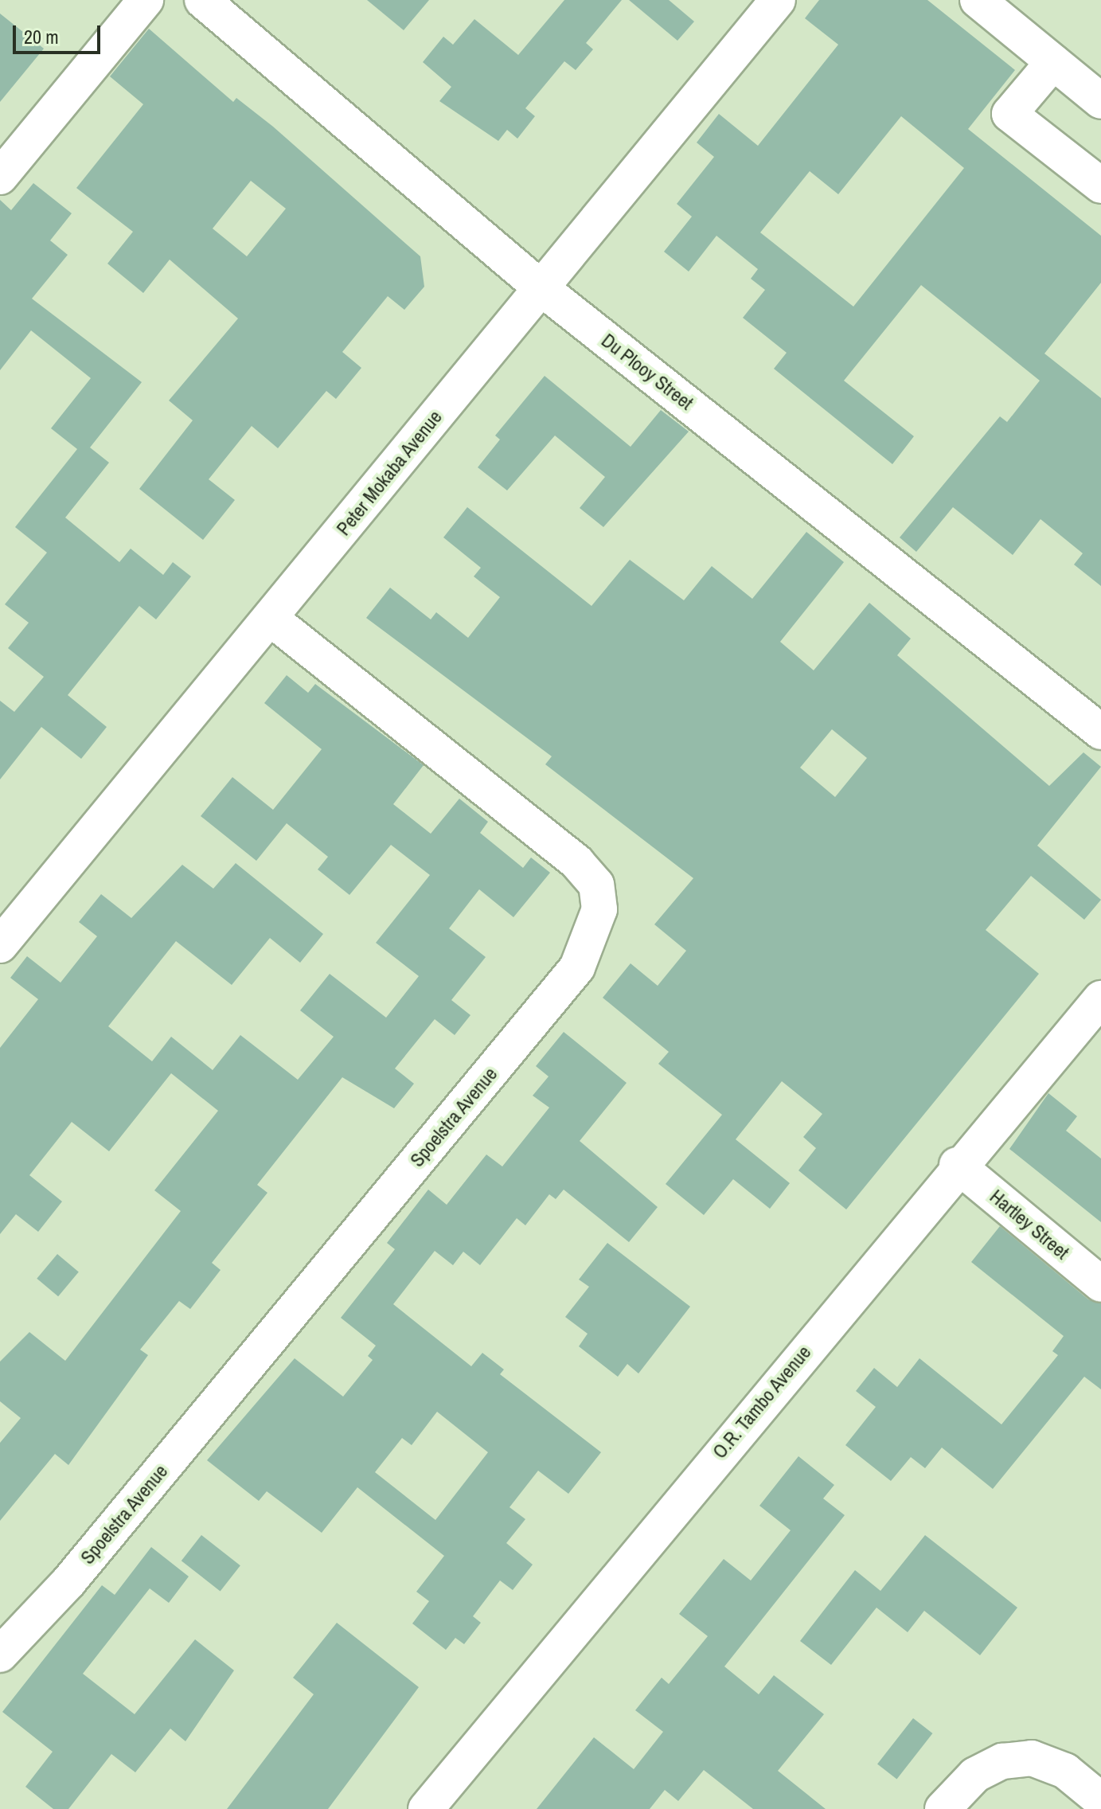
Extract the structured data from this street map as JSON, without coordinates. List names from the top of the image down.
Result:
{
  "streets": {
    "street": [
      "Du Plooy Street",
      "Peter Mokaba Avenue",
      "Spoelstra Avenue",
      "Hartley Street",
      "O.R. Tambo Avenue"
    ]
  },
  "crossings": [
    ["Du Plooy Street", "Peter Mokaba Avenue"],
    ["Peter Mokaba Avenue", "Spoelstra Avenue"],
    ["Hartley Street", "O.R. Tambo Avenue"]
  ],
  "scale_bar": "20 m"
}
